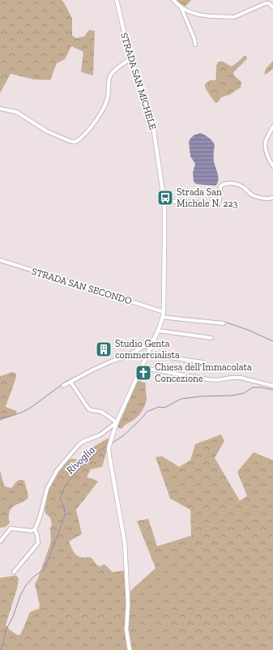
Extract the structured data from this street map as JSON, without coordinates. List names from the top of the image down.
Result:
{
  "streets": {
    "street": ["STRADA SAN MICHELE", "STRADA SAN SECONDO"]
  },
  "crossings": [
    ["STRADA SAN MICHELE", "STRADA SAN SECONDO"]
  ],
  "water": ["Rivoglia"],
  "places": {
    "bus stop": ["Strada San Michele N. 223"],
    "building": ["Studio Genta commercialista"],
    "church": ["Chiesa dell′Immacolata Concezione"]
  }
}
